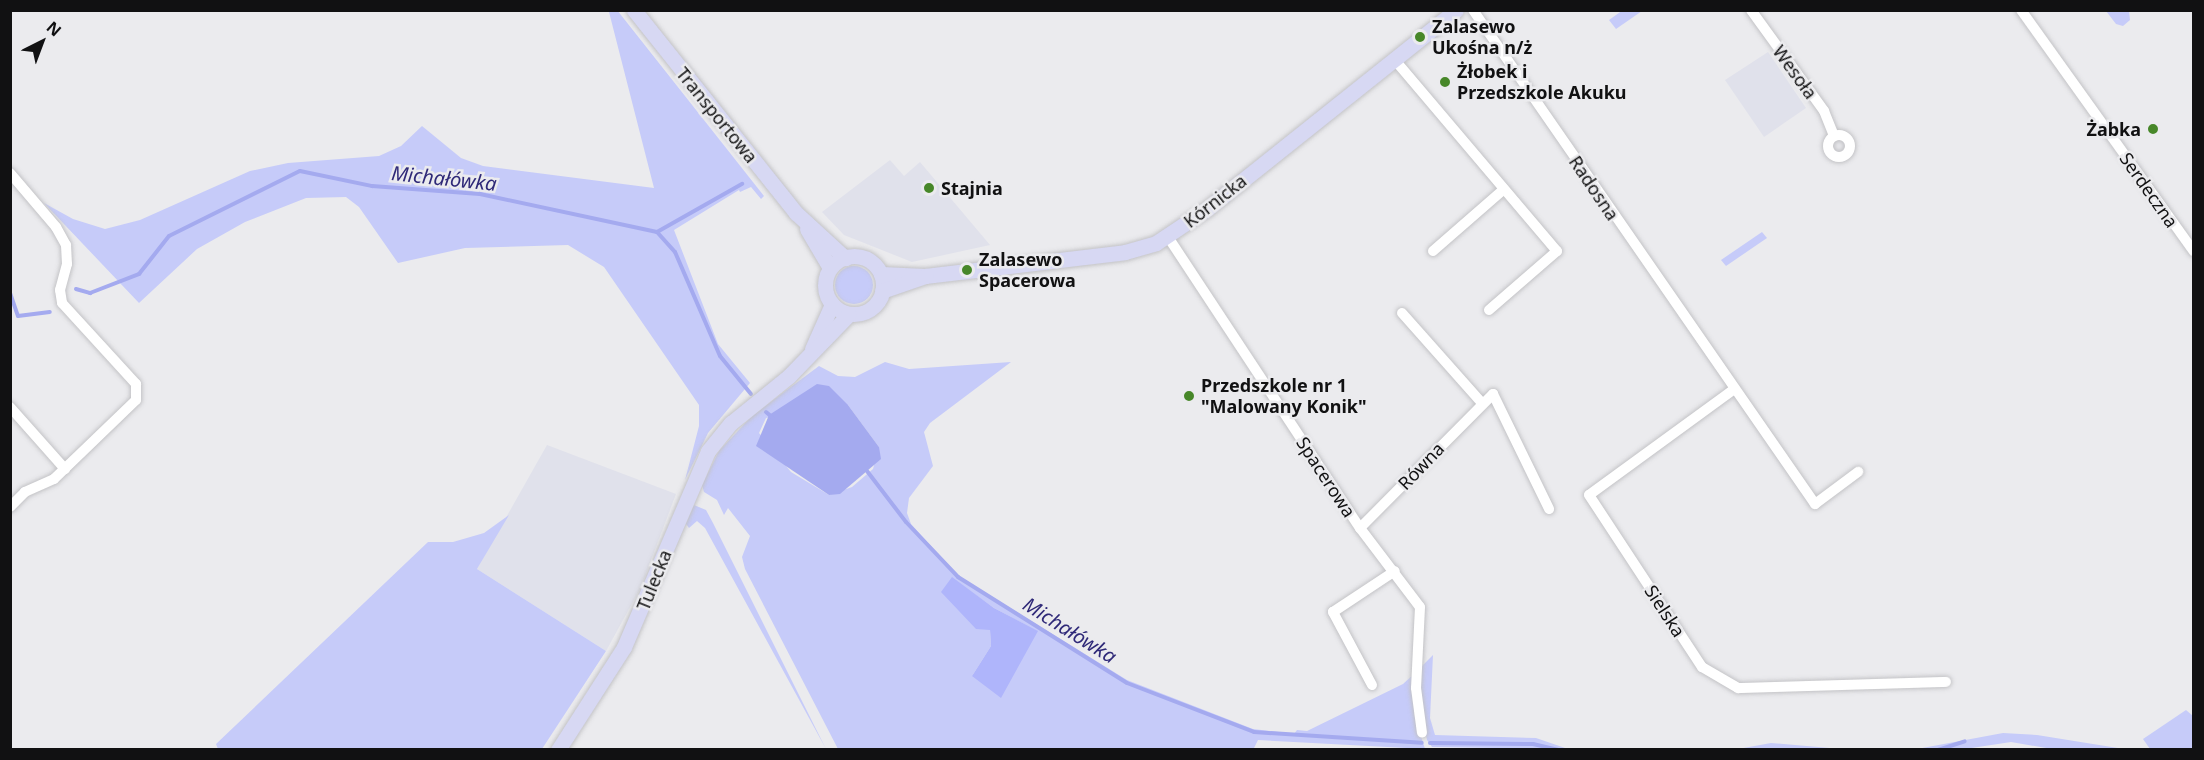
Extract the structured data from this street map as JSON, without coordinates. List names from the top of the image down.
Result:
{
  "streets": {
    "street": [
      "Wesoła",
      "Transportowa",
      "Radosna",
      "Serdeczna",
      "Kórnicka",
      "Równa",
      "Spacerowa",
      "Tulecka",
      "Sielska"
    ]
  },
  "crossings": [
    ["Transportowa", "Kórnicka"],
    ["Radosna", "Sielska"],
    ["Kórnicka", "Spacerowa"],
    ["Równa", "Spacerowa"]
  ],
  "water": ["Michałówka"],
  "places": [
    "Zalasewo Ukośna n/ż",
    "Żłobek i Przedszkole Akuku",
    "Żabka",
    "Stajnia",
    "Zalasewo Spacerowa",
    "Przedszkole nr 1 \"Malowany Konik\""
  ],
  "north": "top right"
}
